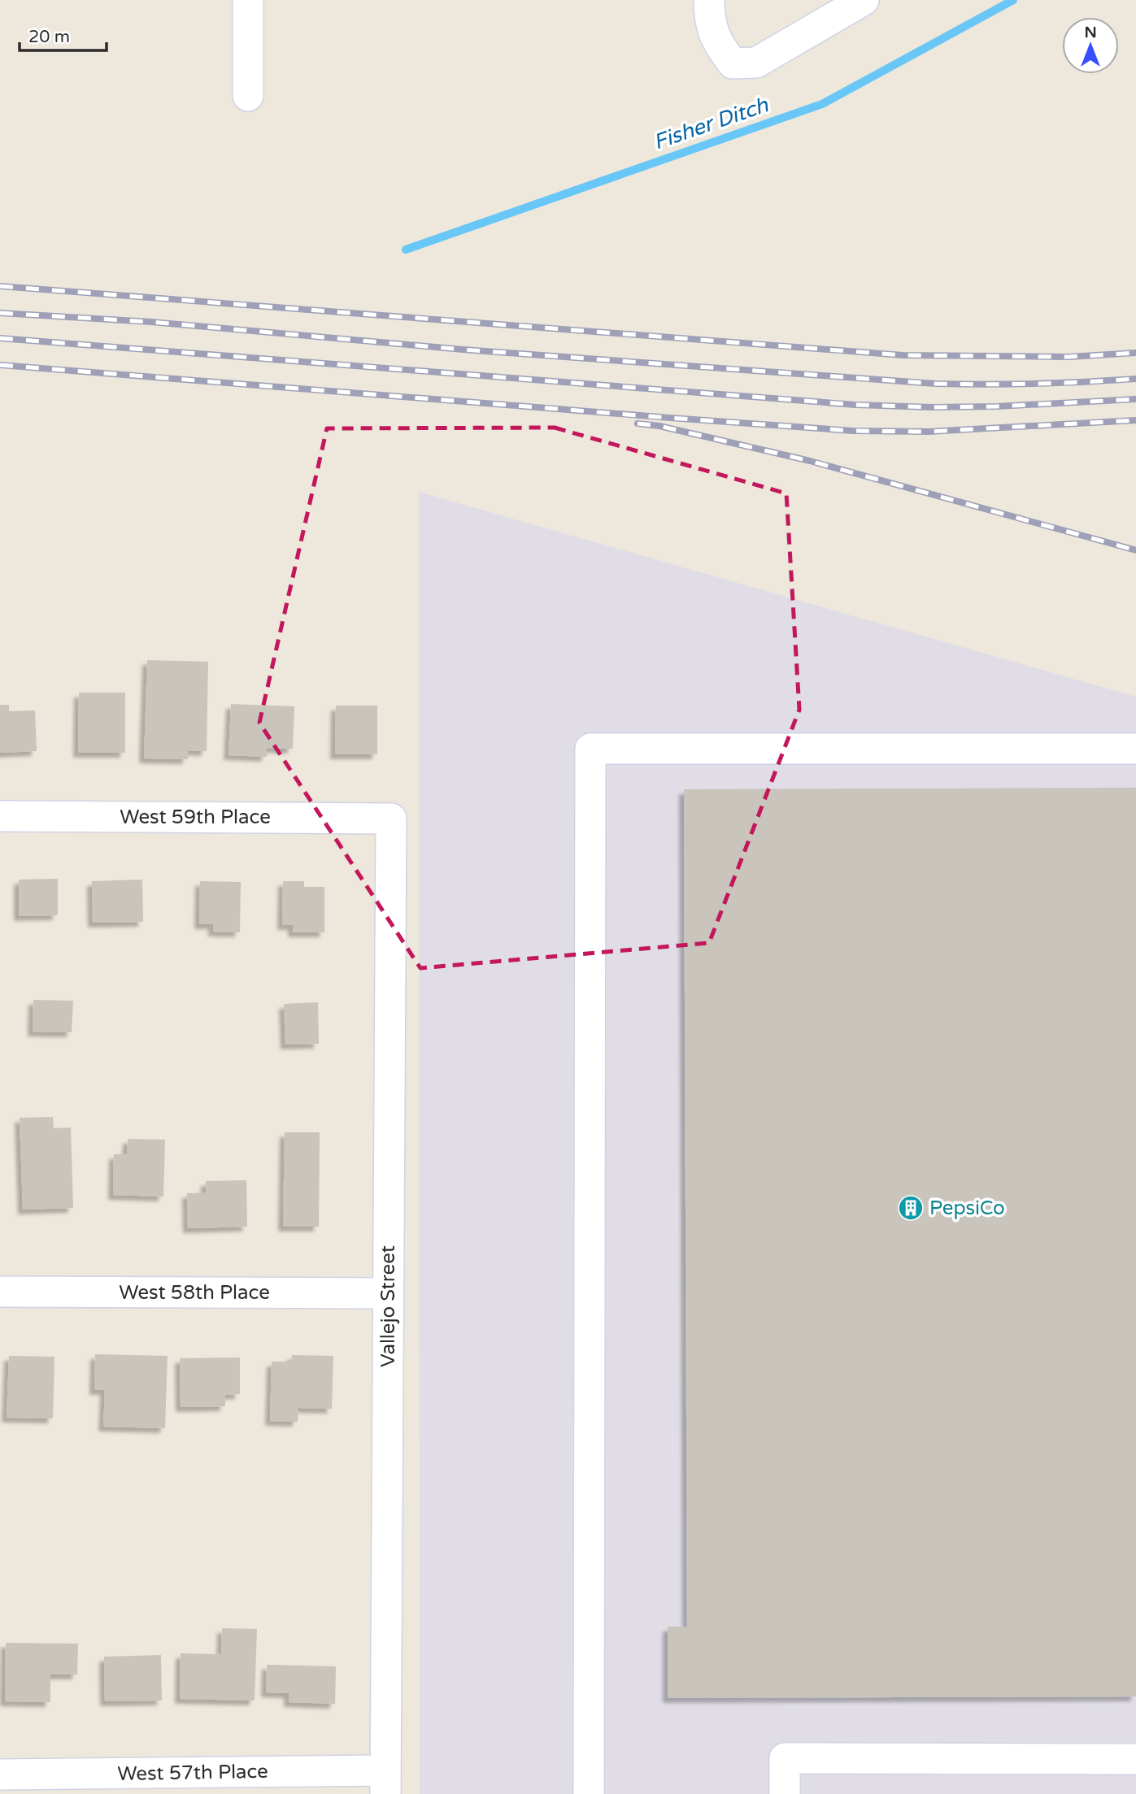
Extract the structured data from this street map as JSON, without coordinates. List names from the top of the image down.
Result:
{
  "streets": {
    "street": [
      "West 59th Place",
      "West 58th Place",
      "Vallejo Street",
      "West 57th Place"
    ]
  },
  "crossings": [
    ["West 59th Place", "Vallejo Street"],
    ["West 58th Place", "Vallejo Street"],
    ["Vallejo Street", "West 57th Place"]
  ],
  "water": ["Fisher Ditch"],
  "places": {
    "building": ["PepsiCo"]
  },
  "scale_bar": "20 m",
  "north": "top"
}
